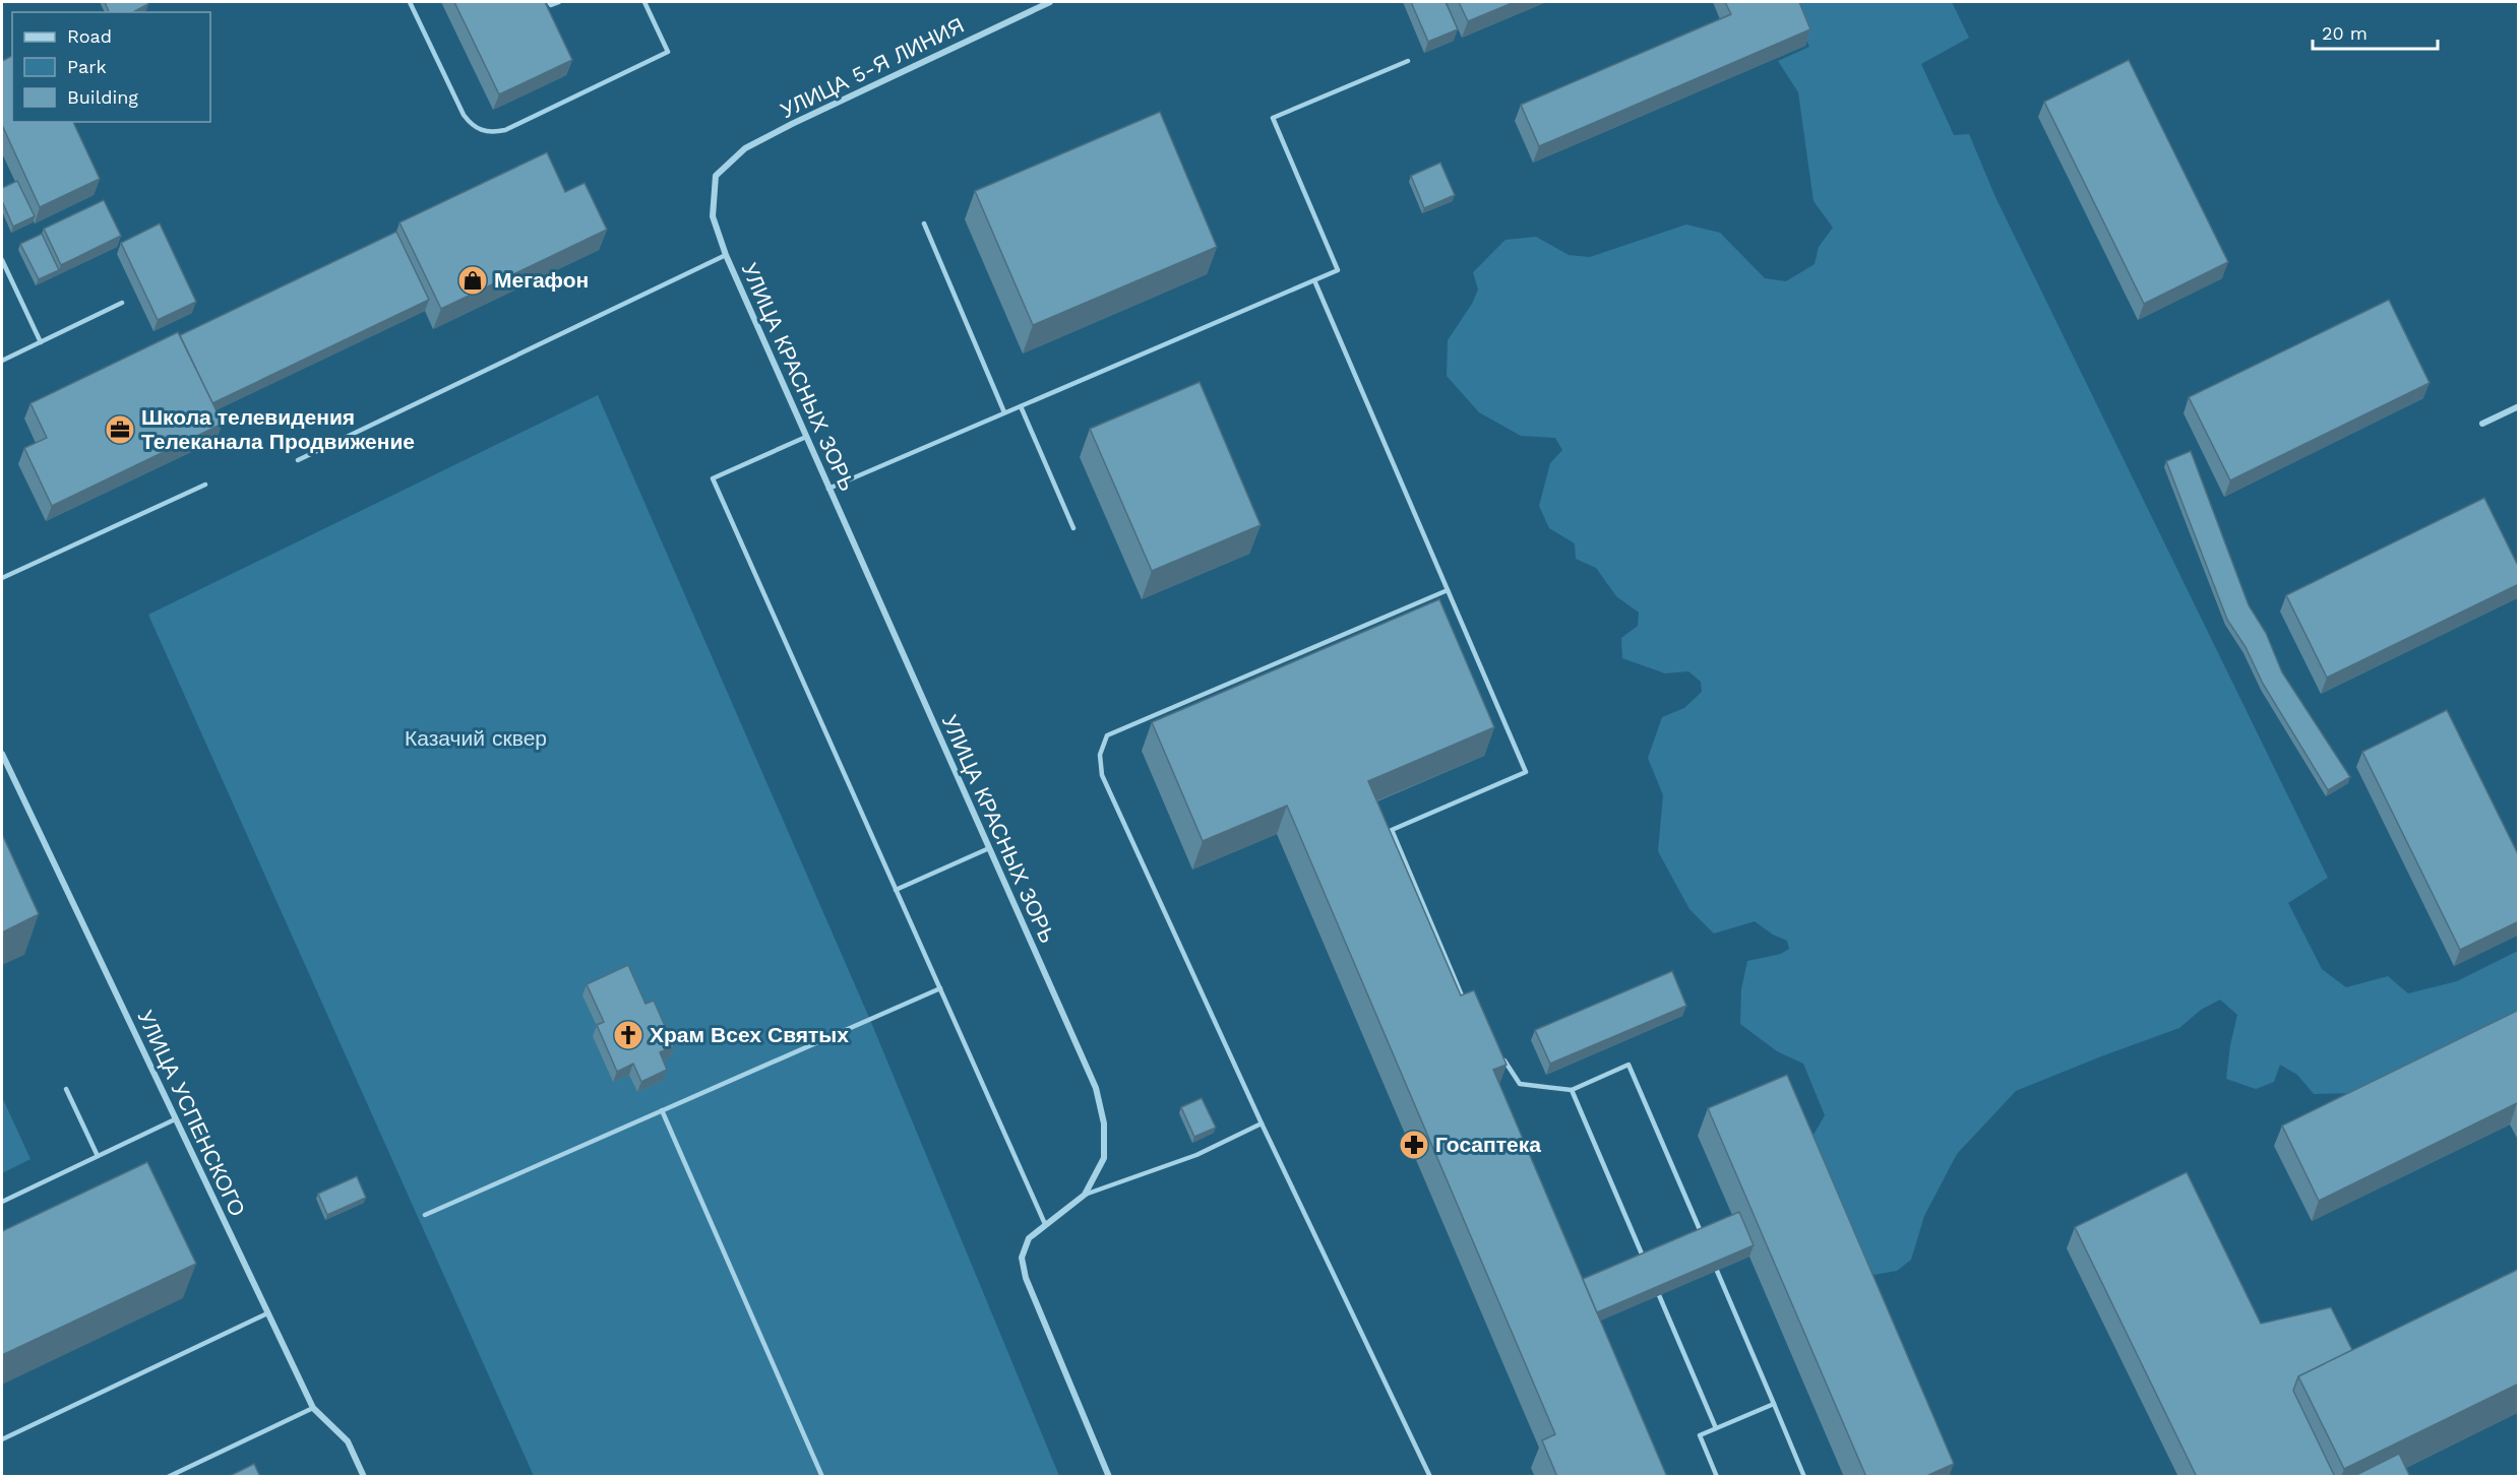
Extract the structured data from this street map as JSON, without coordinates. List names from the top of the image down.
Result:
{
  "streets": {
    "street": ["УЛИЦА 5-Я ЛИНИЯ", "УЛИЦА КРАСНЫХ ЗОРЬ", "УЛИЦА УСПЕНСКОГО"]
  },
  "crossings": [
    ["УЛИЦА 5-Я ЛИНИЯ", "УЛИЦА КРАСНЫХ ЗОРЬ"]
  ],
  "parks": ["Казачий сквер"],
  "places": {
    "shop": ["Мегафон"],
    "office": ["Школа телевидения Телеканала Продвижение"],
    "church": ["Храм Всех Святых"],
    "pharmacy": ["Госаптека"]
  },
  "legend": ["Road", "Park", "Building"],
  "scale_bar": "20 m"
}
